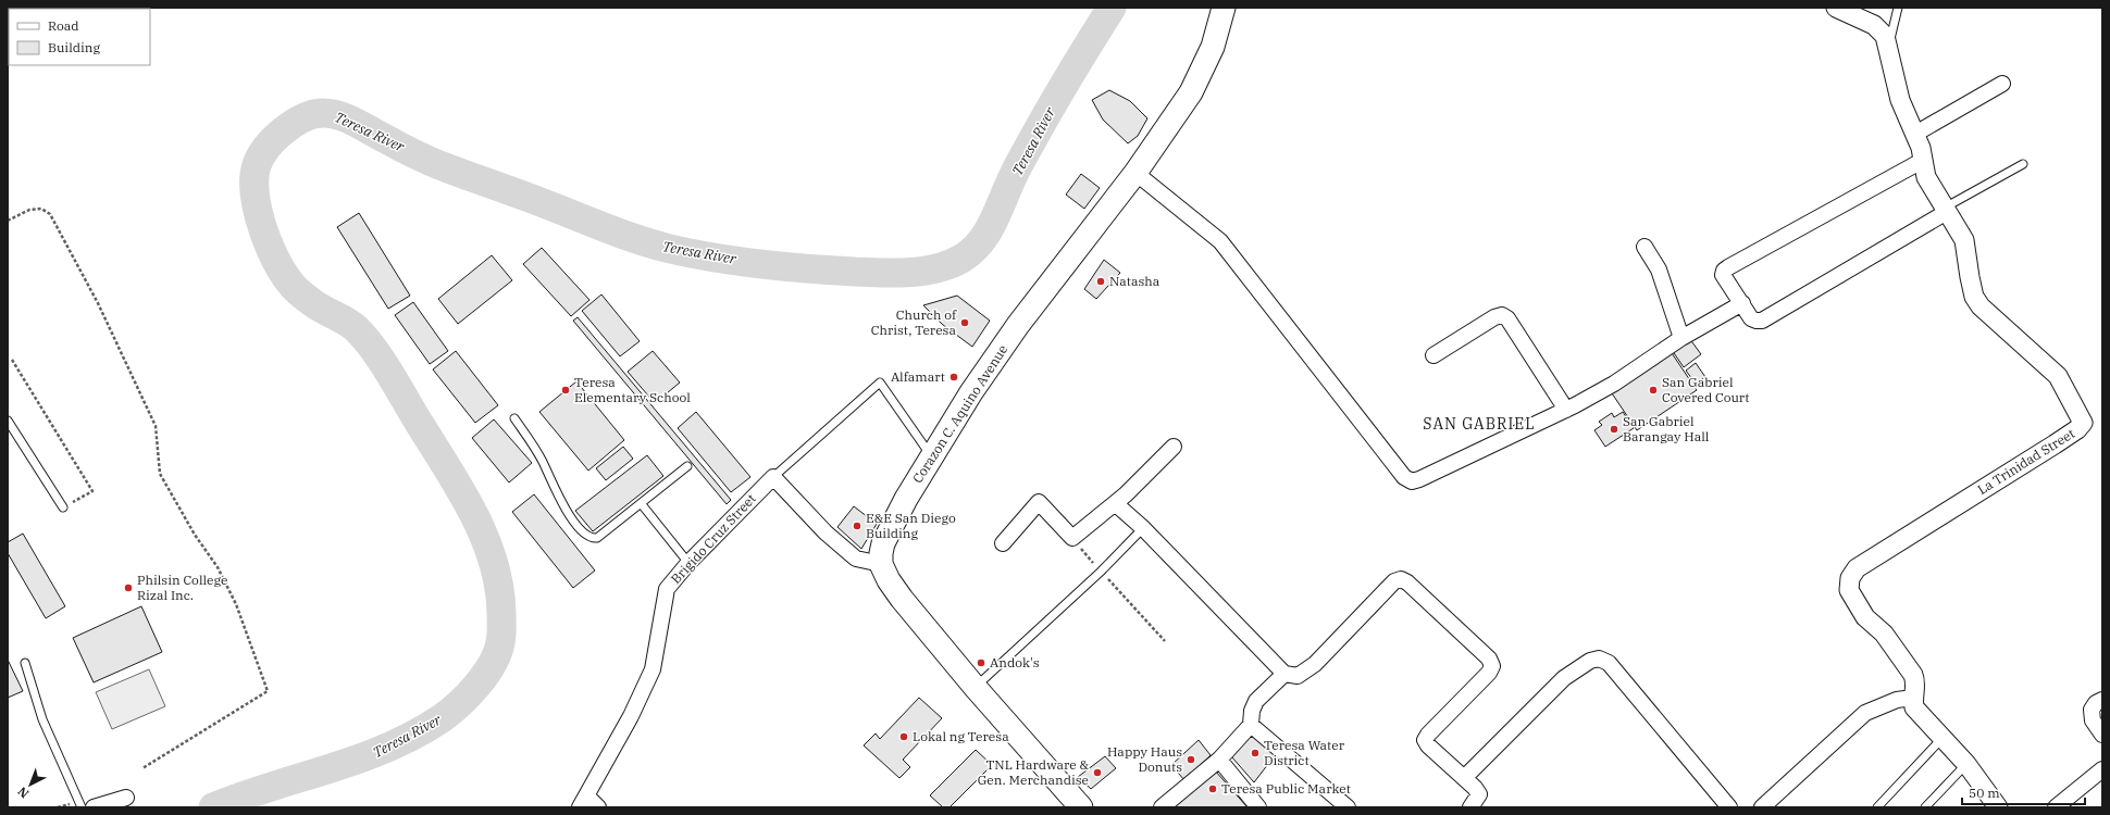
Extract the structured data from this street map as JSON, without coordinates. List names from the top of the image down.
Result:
{
  "streets": {
    "main road": ["Corazon C. Aquino Avenue"],
    "street": ["La Trinidad Street", "Brigido Cruz Street"]
  },
  "districts": ["SAN GABRIEL"],
  "water": ["Teresa River"],
  "places": [
    "Natasha",
    "Church of Christ, Teresa",
    "Alfamart",
    "Teresa Elementary School",
    "San Gabriel Covered Court",
    "San Gabriel Barangay Hall",
    "E&E San Diego Building",
    "Philsin College Rizal Inc.",
    "Andok's",
    "Lokal ng Teresa",
    "Teresa Water District",
    "Happy Haus Donuts",
    "TNL Hardware & Gen. Merchandise",
    "Teresa Public Market"
  ],
  "legend": ["Road", "Building"],
  "scale_bar": "50 m",
  "north": "bottom left"
}
